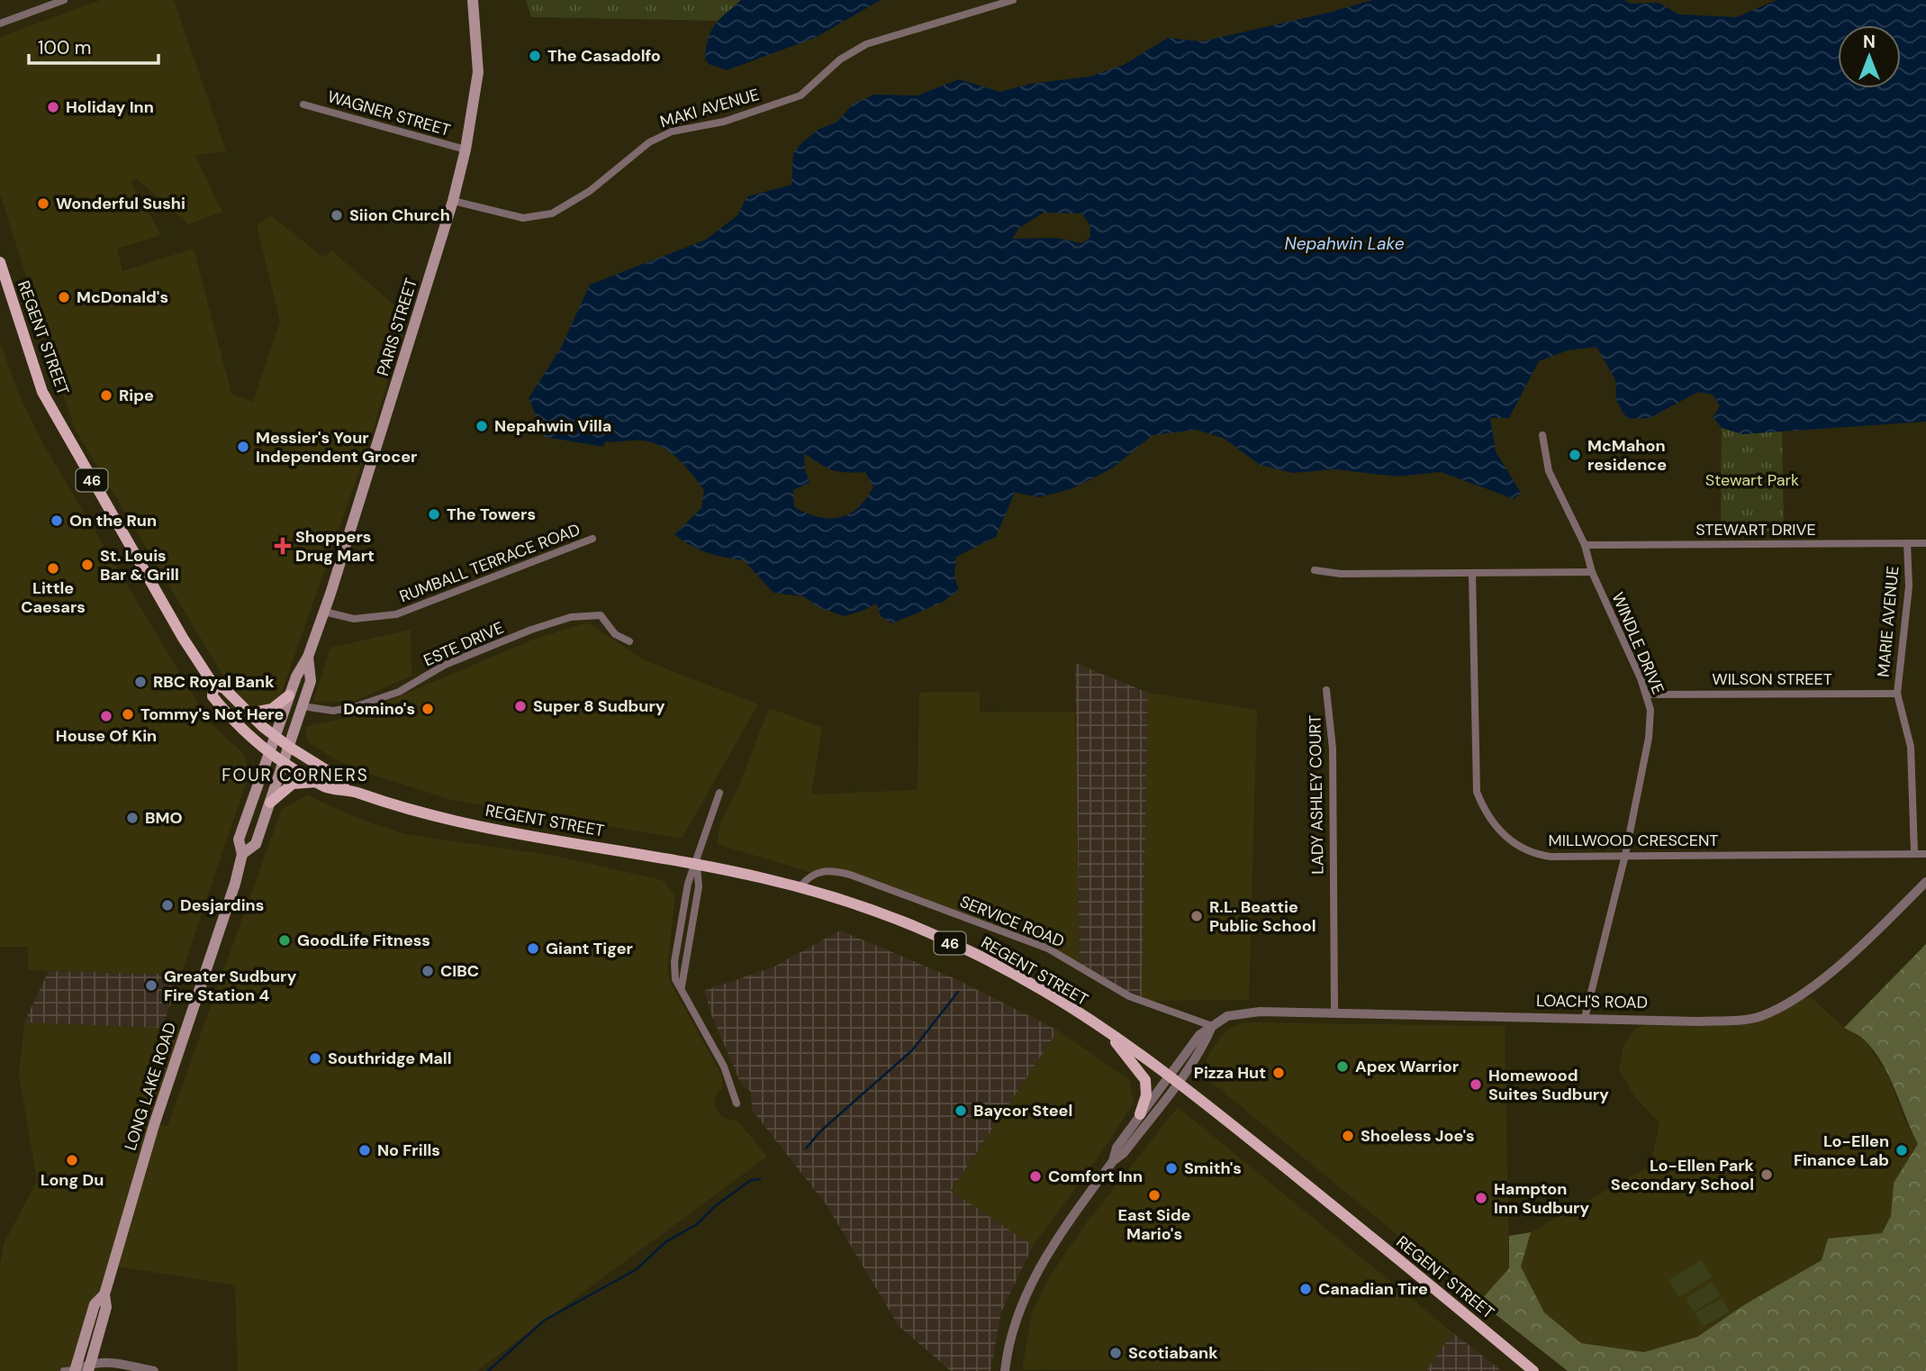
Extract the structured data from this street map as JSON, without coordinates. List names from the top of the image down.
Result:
{
  "streets": {
    "main road": [
      "PARIS STREET",
      "REGENT STREET",
      "46",
      "LONG LAKE ROAD"
    ],
    "street": [
      "MAKI AVENUE",
      "WAGNER STREET",
      "STEWART DRIVE",
      "RUMBALL TERRACE ROAD",
      "MARIE AVENUE",
      "WINDLE DRIVE",
      "ESTE DRIVE",
      "WILSON STREET",
      "LADY ASHLEY COURT",
      "MILLWOOD CRESCENT",
      "SERVICE ROAD",
      "LOACH'S ROAD"
    ]
  },
  "crossings": [
    ["MAKI AVENUE", "PARIS STREET"],
    ["WAGNER STREET", "PARIS STREET"],
    ["PARIS STREET", "REGENT STREET"],
    ["PARIS STREET", "RUMBALL TERRACE ROAD"],
    ["PARIS STREET", "ESTE DRIVE"],
    ["PARIS STREET", "LONG LAKE ROAD"],
    ["REGENT STREET", "SERVICE ROAD"],
    ["REGENT STREET", "LONG LAKE ROAD"],
    ["STEWART DRIVE", "MARIE AVENUE"],
    ["STEWART DRIVE", "WINDLE DRIVE"],
    ["MARIE AVENUE", "WILSON STREET"],
    ["MARIE AVENUE", "MILLWOOD CRESCENT"],
    ["WINDLE DRIVE", "WILSON STREET"],
    ["WINDLE DRIVE", "MILLWOOD CRESCENT"],
    ["WINDLE DRIVE", "LOACH'S ROAD"],
    ["LADY ASHLEY COURT", "LOACH'S ROAD"],
    ["SERVICE ROAD", "LOACH'S ROAD"]
  ],
  "districts": ["FOUR CORNERS"],
  "water": ["Nepahwin Lake"],
  "parks": ["Stewart Park"],
  "places": {
    "other": [
      "The Casadolfo",
      "Holiday Inn",
      "Wonderful Sushi",
      "Siion Church",
      "McDonald's",
      "Ripe",
      "Nepahwin Villa",
      "Messier's Your Independent Grocer",
      "McMahon residence",
      "The Towers",
      "On the Run",
      "St. Louis Bar & Grill",
      "Little Caesars",
      "RBC Royal Bank",
      "Super 8 Sudbury",
      "Domino's",
      "Tommy's Not Here",
      "House Of Kin",
      "BMO",
      "Desjardins",
      "R.L. Beattie Public School",
      "GoodLife Fitness",
      "Giant Tiger",
      "CIBC",
      "Greater Sudbury Fire Station 4",
      "Southridge Mall",
      "Apex Warrior",
      "Pizza Hut",
      "Homewood Suites Sudbury",
      "Baycor Steel",
      "Shoeless Joe's",
      "No Frills",
      "Lo-Ellen Finance Lab",
      "Long Du",
      "Smith's",
      "Lo-Ellen Park Secondary School",
      "Comfort Inn",
      "East Side Mario's",
      "Hampton Inn Sudbury",
      "Canadian Tire",
      "Scotiabank"
    ],
    "health": ["Shoppers Drug Mart"]
  },
  "scale_bar": "100 m",
  "north": "top"
}
